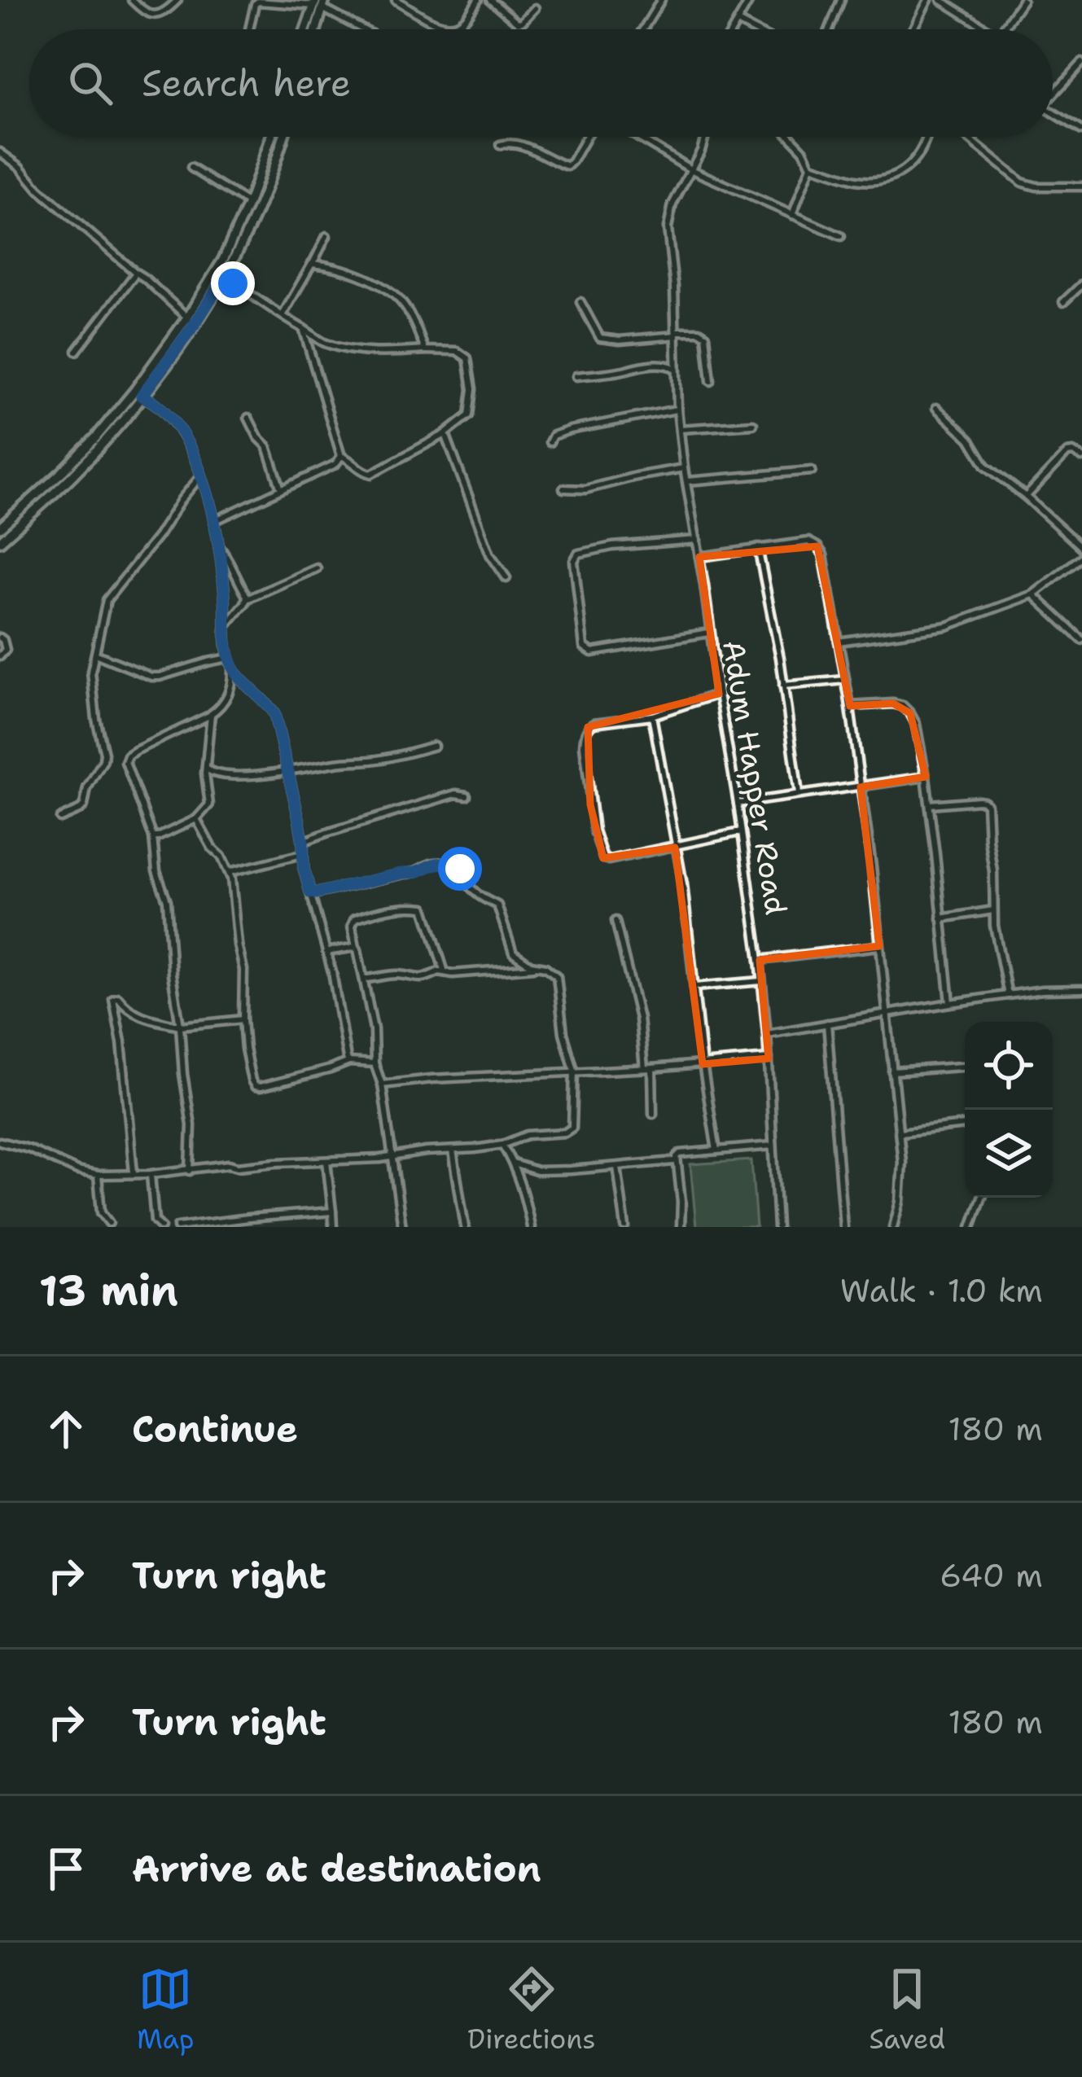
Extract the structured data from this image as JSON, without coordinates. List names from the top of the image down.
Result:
{
  "streets": {
    "street": ["Adum Happer Road"]
  },
  "page": {
    "search": "Search here",
    "heading": ["13 min", "Walk · 1.0 km"],
    "list": [
      ["Continue", "180 m"],
      ["Turn right", "640 m"],
      ["Turn right", "180 m"],
      "Arrive at destination"
    ],
    "nav": ["Map", "Directions", "Saved"]
  }
}
